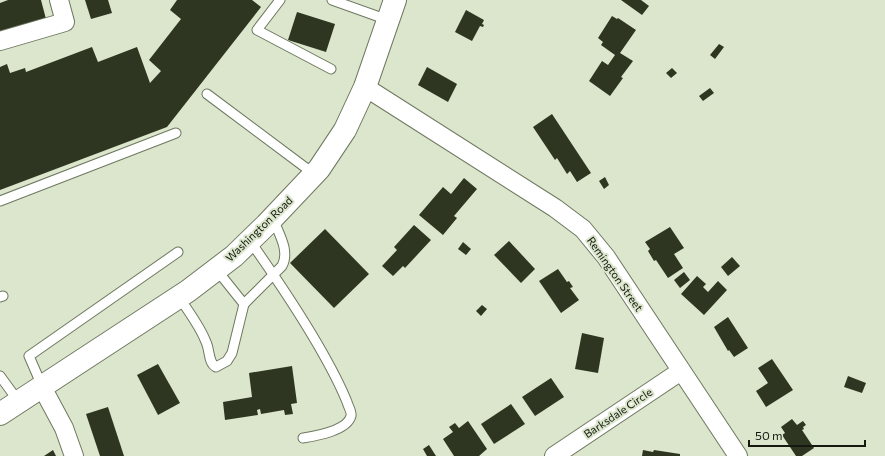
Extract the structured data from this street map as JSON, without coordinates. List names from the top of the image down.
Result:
{
  "streets": {
    "street": ["Washington Road", "Remington Street", "Barksdale Circle"]
  },
  "crossings": [
    ["Washington Road", "Remington Street"],
    ["Remington Street", "Barksdale Circle"]
  ],
  "scale_bar": "50 m"
}
